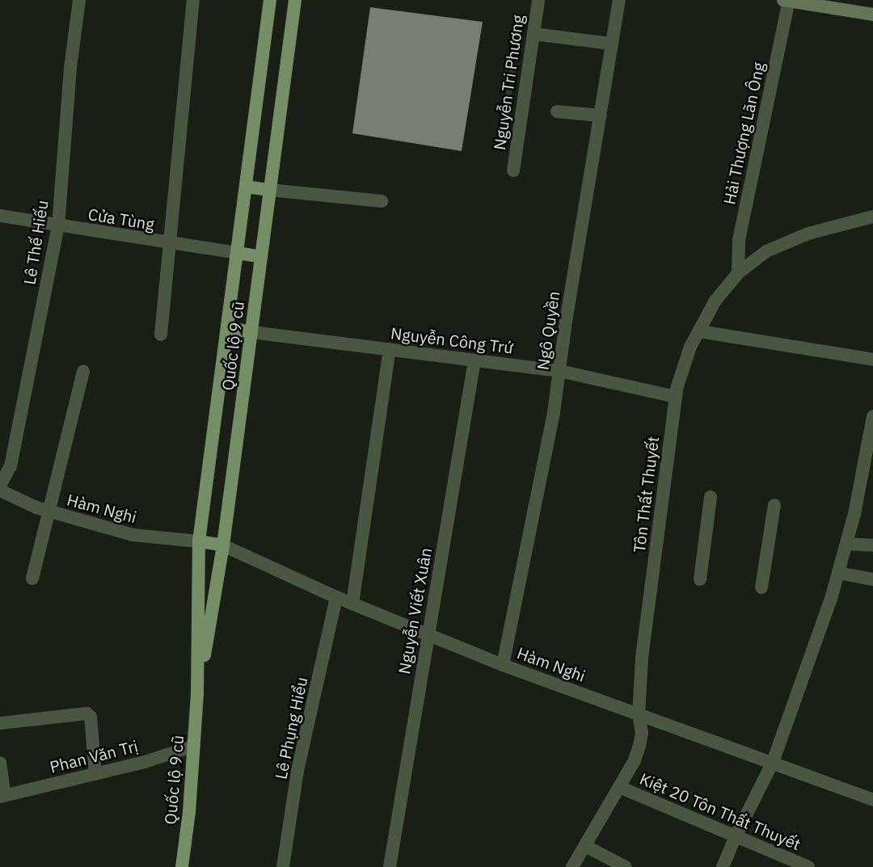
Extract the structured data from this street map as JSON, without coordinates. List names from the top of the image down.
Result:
{
  "streets": {
    "main road": ["Quốc lộ 9 cũ"],
    "street": [
      "Nguyễn Tri Phương",
      "Hải Thượng Lãn Ông",
      "Cửa Tùng",
      "Lê Thế Hiếu",
      "Ngô Quyền",
      "Nguyễn Công Trứ",
      "Tôn Thất Thuyết",
      "Hàm Nghi",
      "Nguyễn Viết Xuân",
      "Lê Phụng Hiểu",
      "Phan Văn Trị",
      "Kiệt 20 Tôn Thất Thuyết"
    ]
  },
  "crossings": [
    ["Hải Thượng Lãn Ông", "Tôn Thất Thuyết"],
    ["Cửa Tùng", "Lê Thế Hiếu"],
    ["Cửa Tùng", "Quốc lộ 9 cũ"],
    ["Ngô Quyền", "Nguyễn Công Trứ"],
    ["Ngô Quyền", "Hàm Nghi"],
    ["Nguyễn Công Trứ", "Quốc lộ 9 cũ"],
    ["Nguyễn Công Trứ", "Tôn Thất Thuyết"],
    ["Nguyễn Công Trứ", "Nguyễn Viết Xuân"],
    ["Quốc lộ 9 cũ", "Hàm Nghi"],
    ["Quốc lộ 9 cũ", "Phan Văn Trị"],
    ["Tôn Thất Thuyết", "Hàm Nghi"],
    ["Tôn Thất Thuyết", "Kiệt 20 Tôn Thất Thuyết"],
    ["Hàm Nghi", "Nguyễn Viết Xuân"],
    ["Hàm Nghi", "Lê Phụng Hiểu"]
  ]
}
